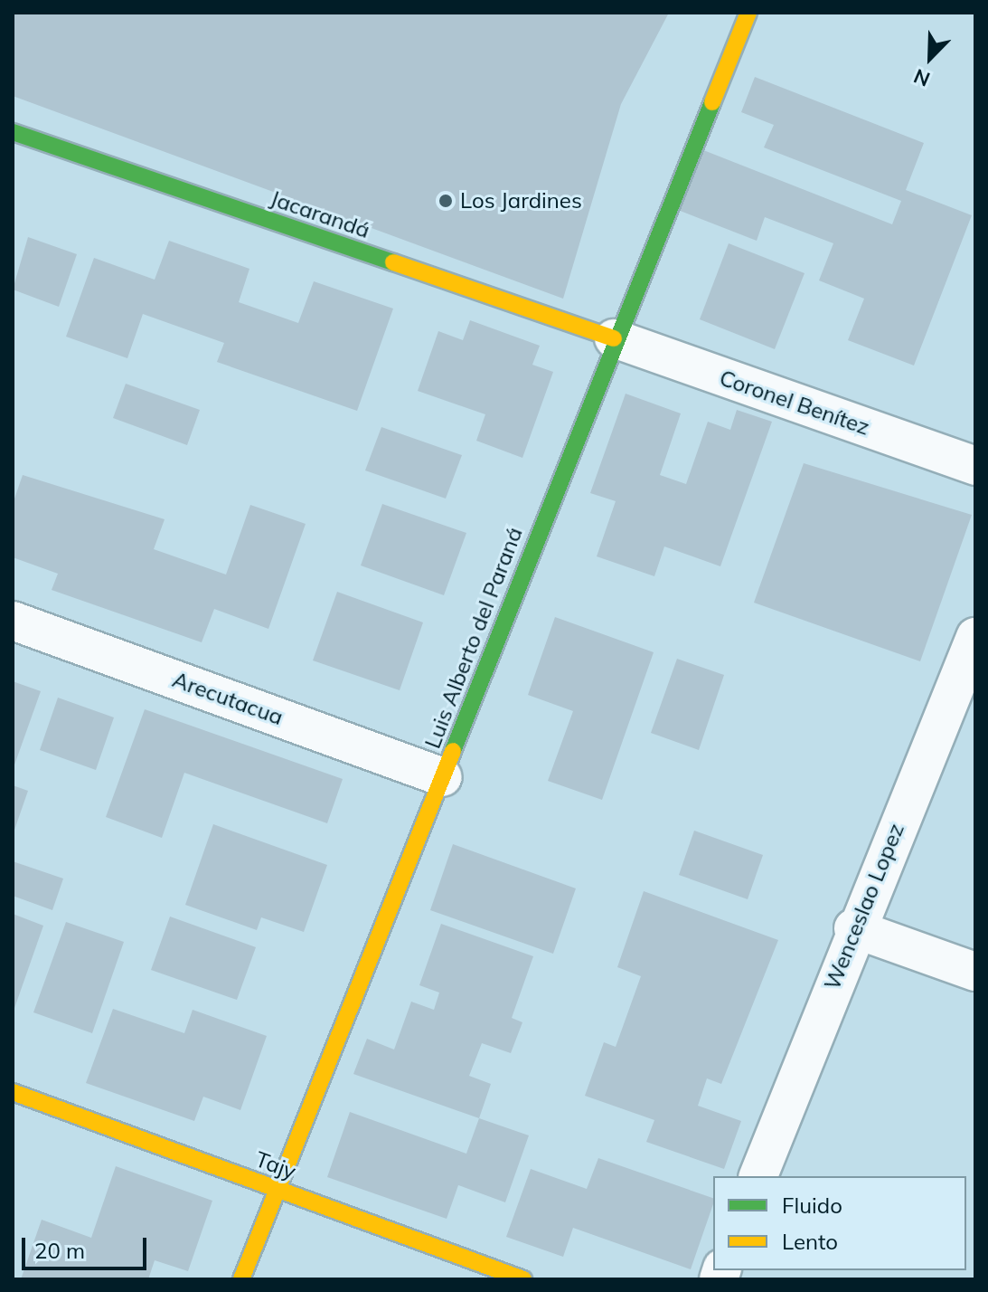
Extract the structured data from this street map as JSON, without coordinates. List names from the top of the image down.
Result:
{
  "streets": {
    "main road": ["Jacarandá", "Luis Alberto del Paraná", "Tajy"],
    "street": ["Coronel Benítez", "Arecutacua", "Wenceslao Lopez"]
  },
  "crossings": [
    ["Jacarandá", "Coronel Benítez"],
    ["Jacarandá", "Luis Alberto del Paraná"],
    ["Coronel Benítez", "Luis Alberto del Paraná"],
    ["Luis Alberto del Paraná", "Arecutacua"],
    ["Luis Alberto del Paraná", "Tajy"]
  ],
  "places": ["Los Jardines"],
  "legend": ["Fluido", "Lento"],
  "scale_bar": "20 m",
  "north": "bottom left"
}
